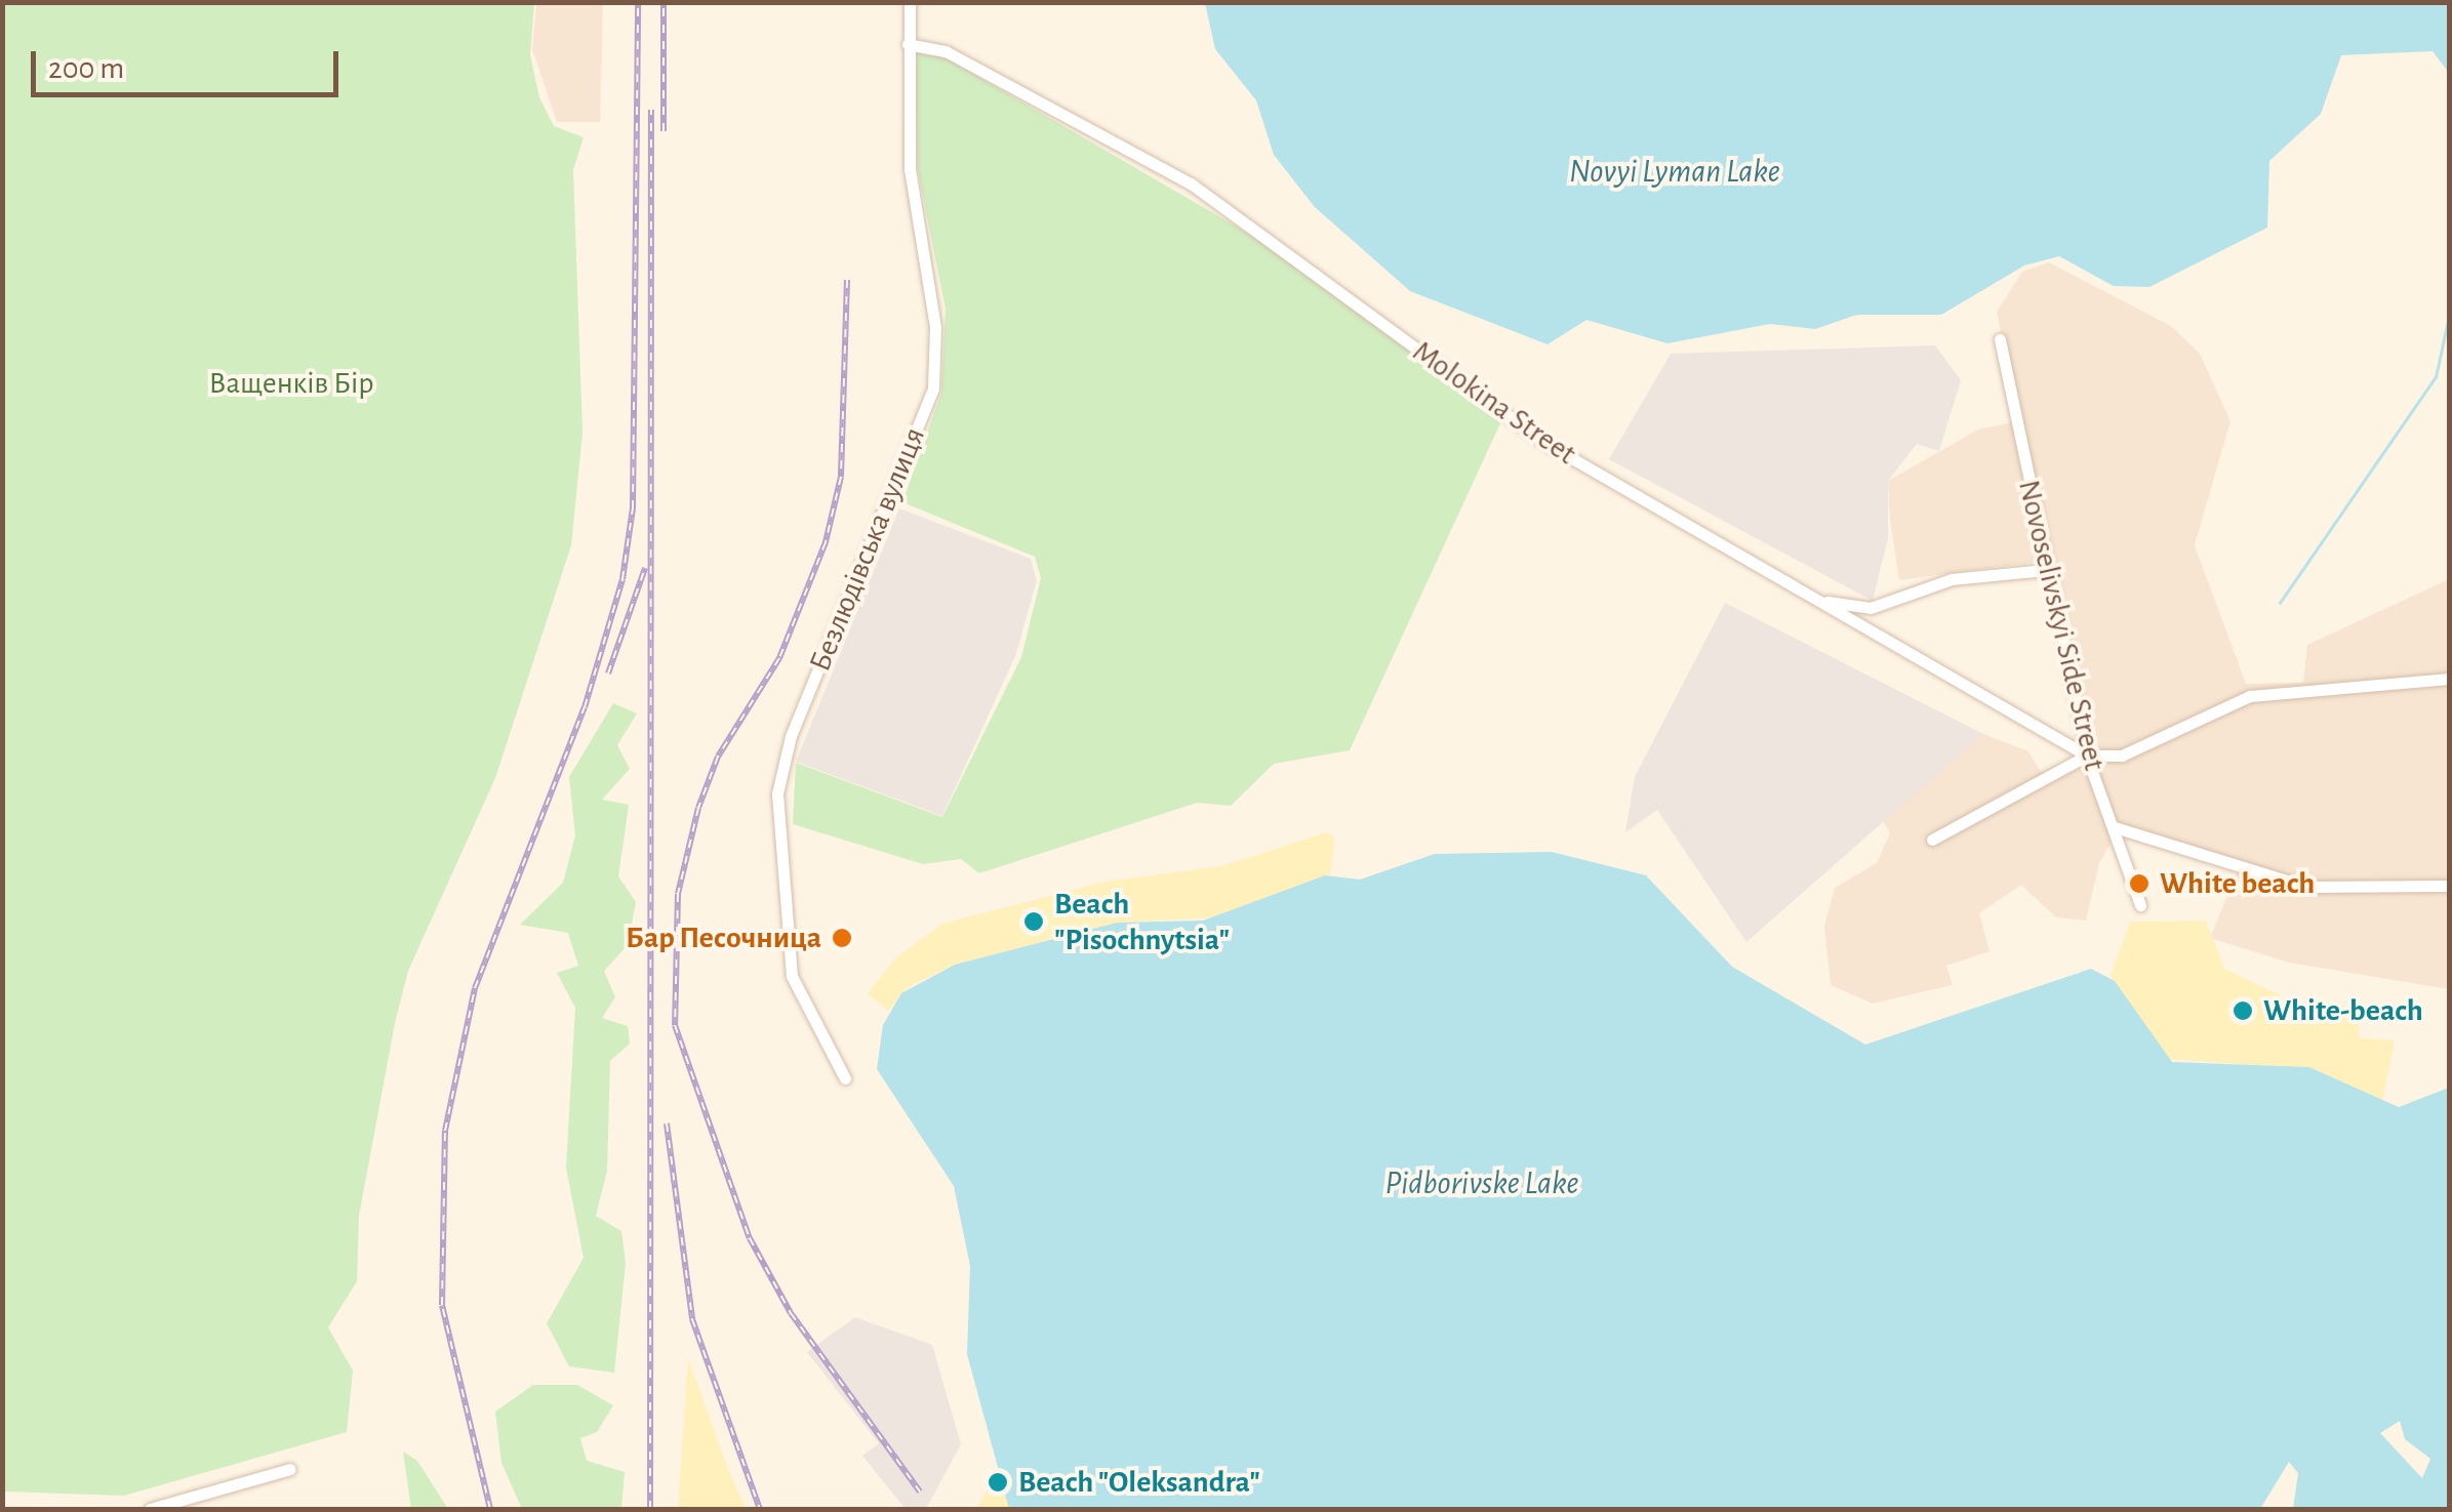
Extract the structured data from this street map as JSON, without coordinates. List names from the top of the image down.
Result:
{
  "streets": {
    "street": ["Molokina Street", "Безлюдівська вулиця", "Novoselivskyi Side Street"]
  },
  "crossings": [
    ["Molokina Street", "Безлюдівська вулиця"],
    ["Molokina Street", "Novoselivskyi Side Street"]
  ],
  "water": ["Novyi Lyman Lake", "Pidborivske Lake"],
  "parks": ["Ващенків Бір"],
  "places": [
    "White beach",
    "Beach \"Pisochnytsia\"",
    "Бар Песочница",
    "White-beach",
    "Beach \"Oleksandra\""
  ],
  "scale_bar": "200 m"
}
